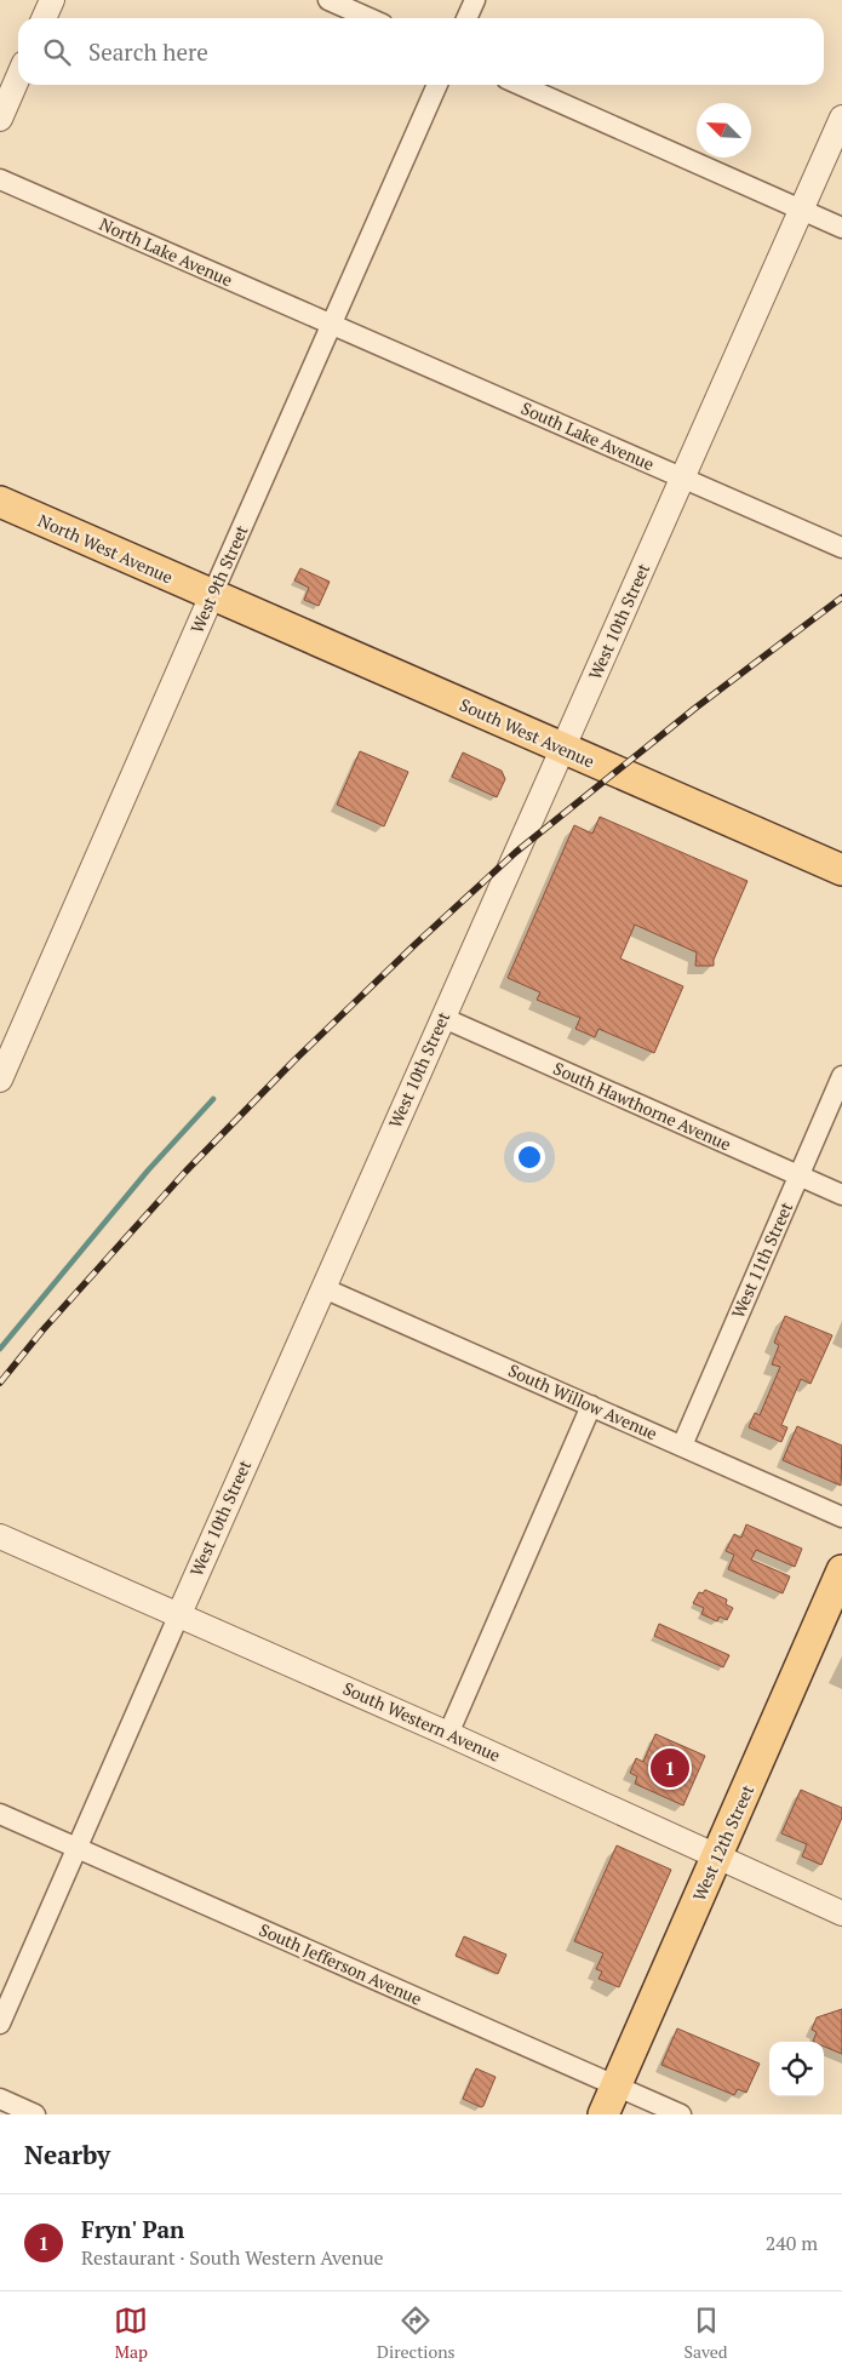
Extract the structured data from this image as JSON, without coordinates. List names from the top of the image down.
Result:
{
  "streets": {
    "main road": ["North West Avenue", "South West Avenue", "West 12th Street"],
    "street": [
      "North Lake Avenue",
      "South Lake Avenue",
      "West 9th Street",
      "West 10th Street",
      "South Hawthorne Avenue",
      "West 11th Street",
      "South Willow Avenue",
      "South Western Avenue",
      "South Jefferson Avenue"
    ]
  },
  "crossings": [
    ["North Lake Avenue", "South Lake Avenue"],
    ["North Lake Avenue", "West 9th Street"],
    ["South Lake Avenue", "West 9th Street"],
    ["South Lake Avenue", "West 10th Street"],
    ["North West Avenue", "West 9th Street"],
    ["North West Avenue", "South West Avenue"],
    ["West 9th Street", "South West Avenue"],
    ["West 10th Street", "South West Avenue"],
    ["West 10th Street", "South Hawthorne Avenue"],
    ["West 10th Street", "South Willow Avenue"],
    ["West 10th Street", "South Western Avenue"],
    ["West 10th Street", "South Jefferson Avenue"],
    ["South Hawthorne Avenue", "West 11th Street"],
    ["West 11th Street", "South Willow Avenue"],
    ["South Western Avenue", "West 12th Street"],
    ["West 12th Street", "South Jefferson Avenue"]
  ],
  "north": "top left",
  "page": {
    "search": "Search here",
    "pins": "1",
    "heading": "Nearby",
    "list": [
      {
        "mark": "1",
        "name": "Fryn' Pan",
        "note": "Restaurant · South Western Avenue",
        "value": "240 m"
      }
    ],
    "nav": ["Map", "Directions", "Saved"]
  }
}
